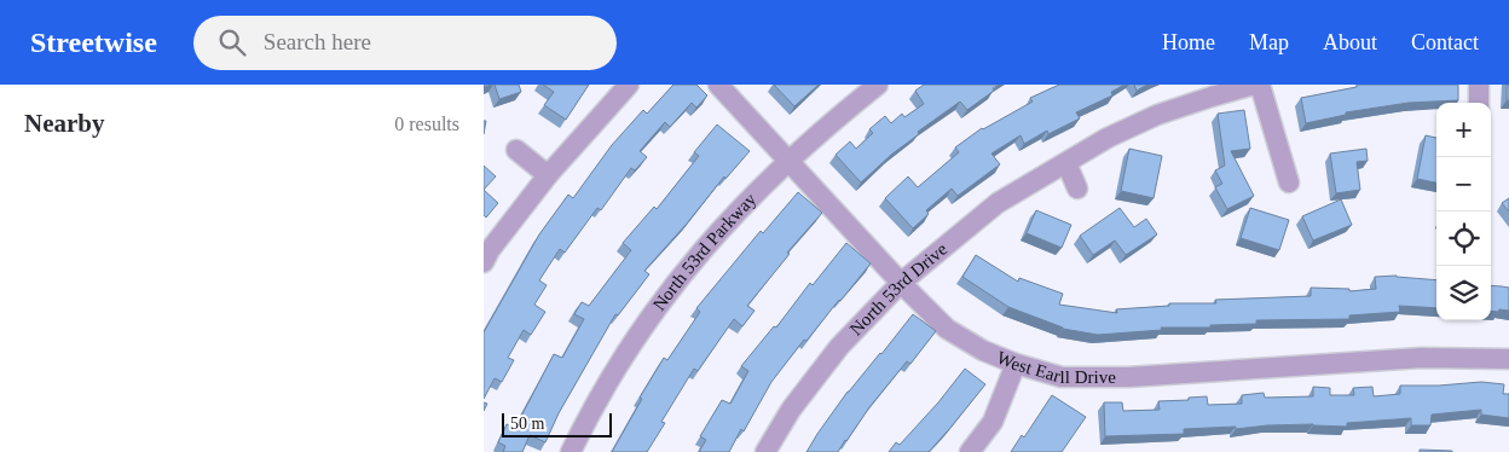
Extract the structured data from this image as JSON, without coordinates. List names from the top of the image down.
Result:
{
  "streets": {
    "street": ["North 53rd Parkway", "North 53rd Drive", "West Earll Drive"]
  },
  "crossings": [
    ["North 53rd Parkway", "West Earll Drive"],
    ["North 53rd Drive", "West Earll Drive"]
  ],
  "scale_bar": "50 m",
  "page": {
    "header": "Streetwise",
    "search": "Search here",
    "nav": [
      "Home",
      "Map",
      "About",
      "Contact"
    ],
    "heading": ["Nearby", "0 results"],
    "map_buttons": ["+", "−"],
    "scale": "50 m"
  }
}
